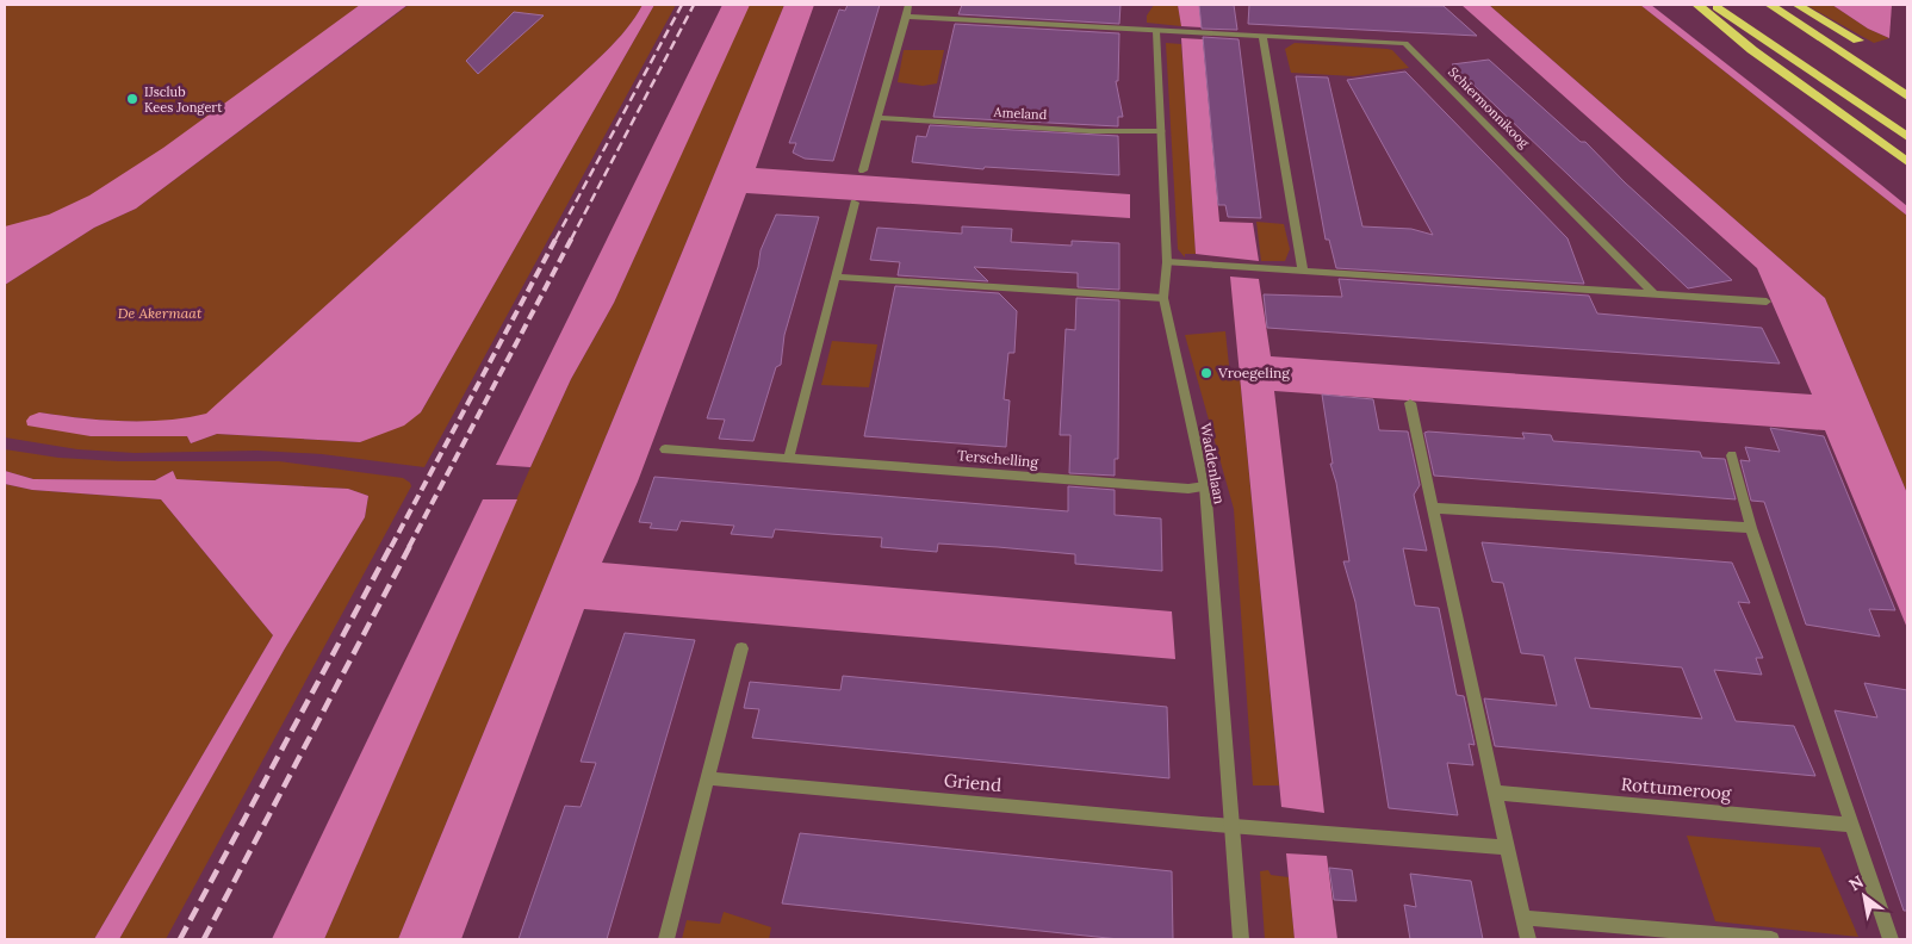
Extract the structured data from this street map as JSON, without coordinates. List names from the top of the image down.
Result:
{
  "streets": {
    "street": [
      "Schiermonnikoog",
      "Ameland",
      "Terschelling",
      "Waddenlaan",
      "Griend",
      "Rottumeroog"
    ]
  },
  "crossings": [
    ["Schiermonnikoog", "Waddenlaan"],
    ["Ameland", "Waddenlaan"],
    ["Terschelling", "Waddenlaan"],
    ["Waddenlaan", "Griend"]
  ],
  "parks": ["De Akermaat"],
  "places": ["IJsclub Kees Jongert", "Vroegeling"],
  "north": "top left"
}
